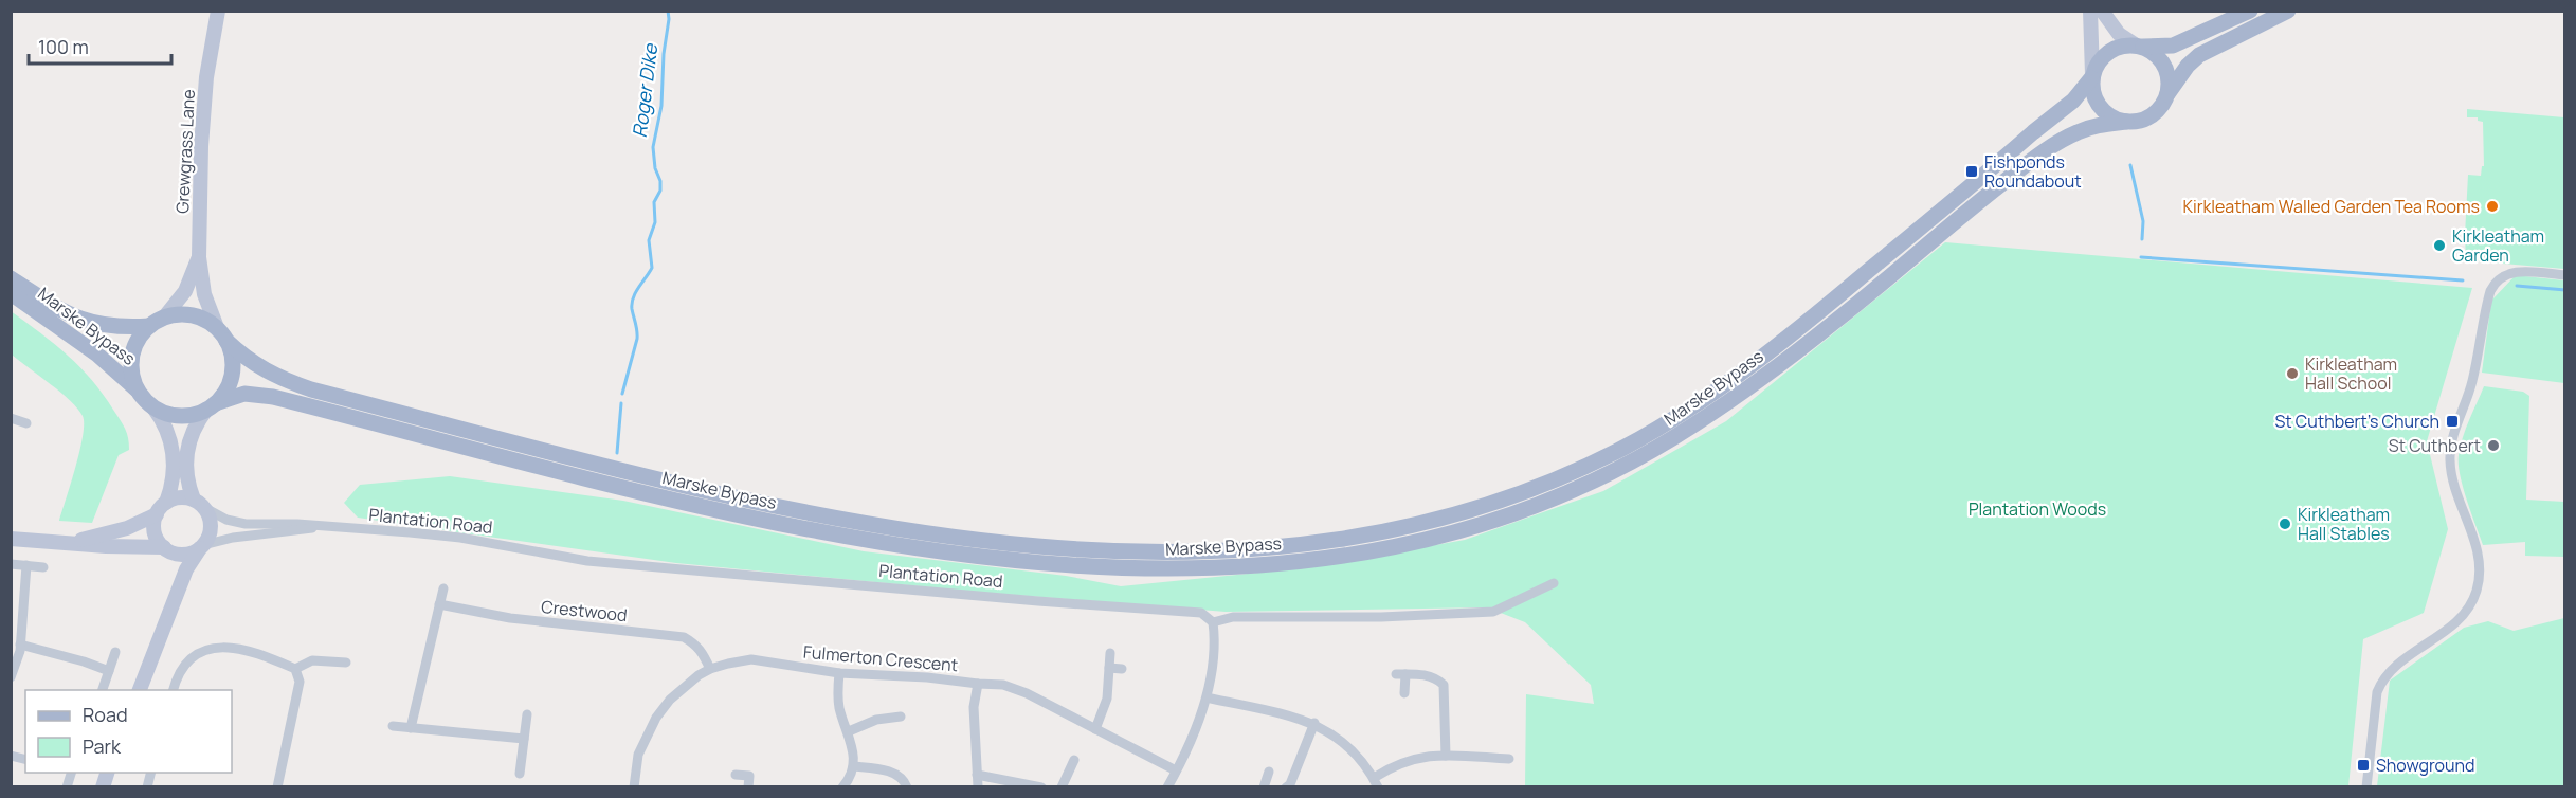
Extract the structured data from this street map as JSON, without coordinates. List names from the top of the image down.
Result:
{
  "streets": {
    "main road": ["Grewgrass Lane", "Marske Bypass"],
    "street": ["Plantation Road", "Crestwood", "Fulmerton Crescent"]
  },
  "crossings": [
    ["Grewgrass Lane", "Marske Bypass"],
    ["Crestwood", "Fulmerton Crescent"]
  ],
  "water": ["Roger Dike"],
  "parks": ["Plantation Woods"],
  "places": {
    "transit": ["Fishponds Roundabout", "St Cuthbert's Church", "Showground"],
    "other": [
      "Kirkleatham Walled Garden Tea Rooms",
      "Kirkleatham Garden",
      "Kirkleatham Hall School",
      "St Cuthbert",
      "Kirkleatham Hall Stables"
    ]
  },
  "legend": ["Road", "Park"],
  "scale_bar": "100 m"
}
